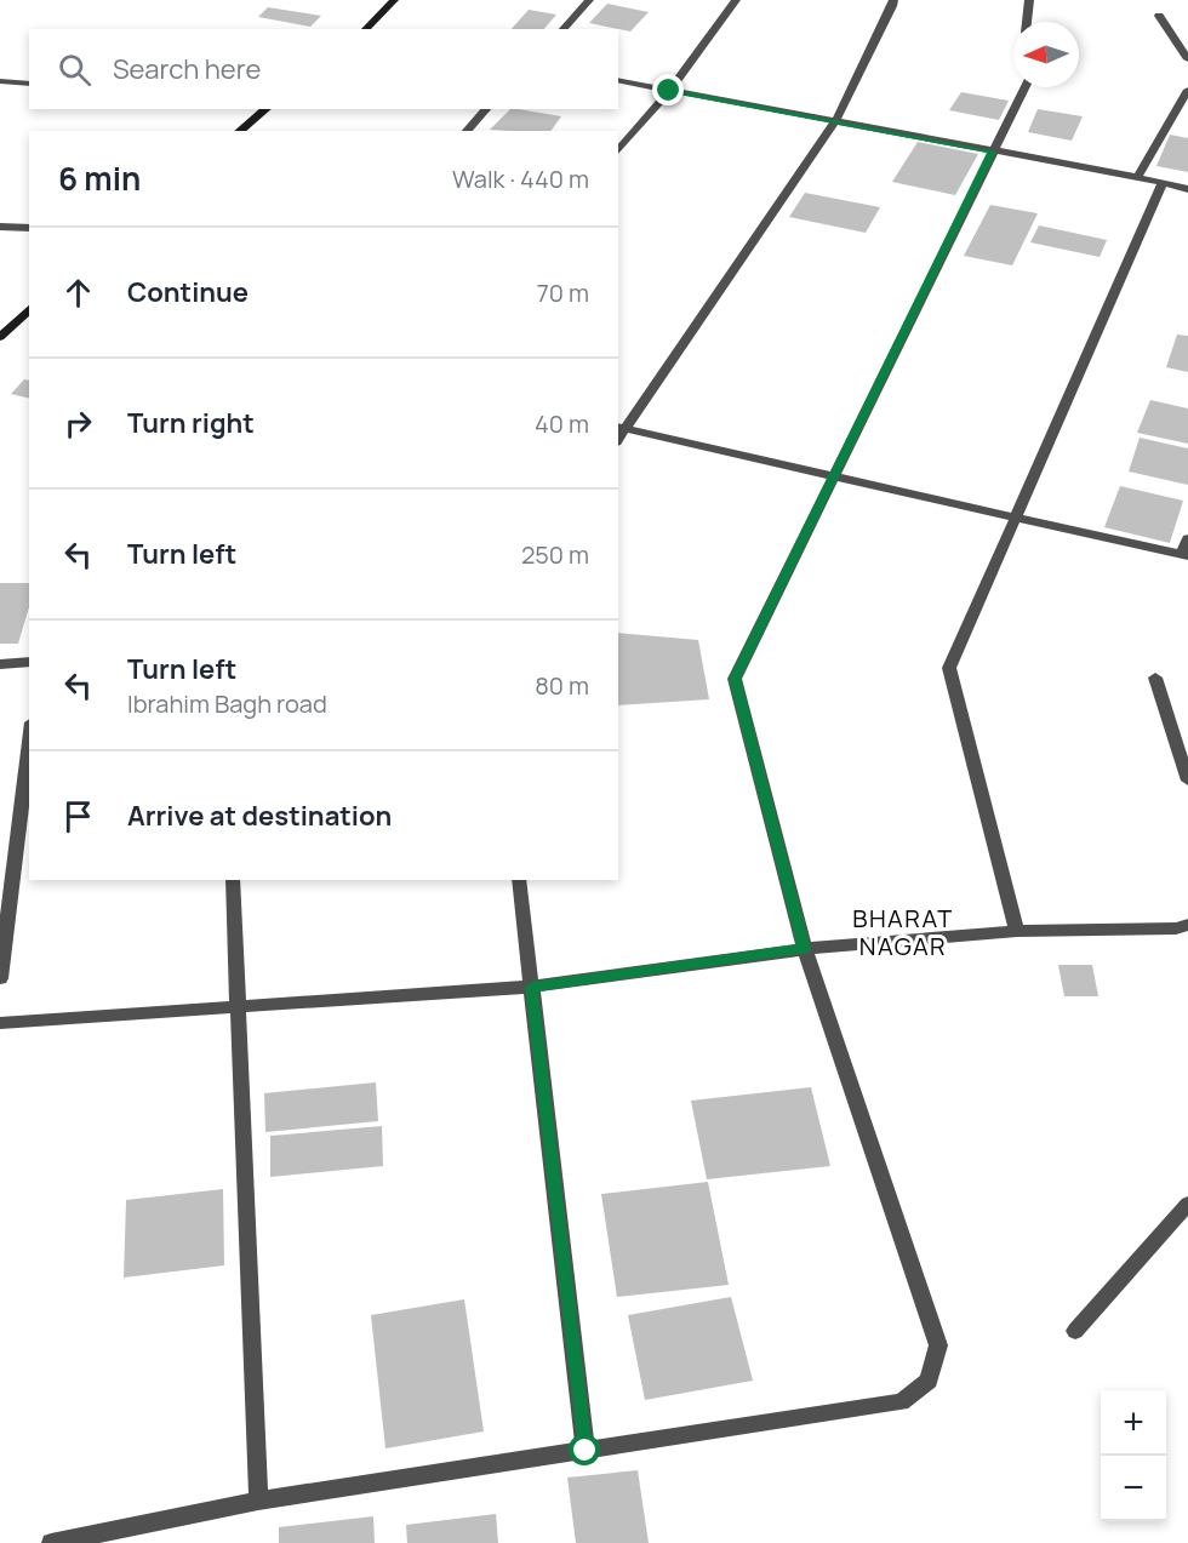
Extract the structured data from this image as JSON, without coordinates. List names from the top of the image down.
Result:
{
  "districts": ["BHARAT NAGAR"],
  "north": "left",
  "page": {
    "search": "Search here",
    "heading": ["6 min", "Walk · 440 m"],
    "list": [
      ["Continue", "70 m"],
      ["Turn right", "40 m"],
      ["Turn left", "250 m"],
      ["Turn left", "Ibrahim Bagh road", "80 m"],
      "Arrive at destination"
    ],
    "map_buttons": ["+", "−"]
  }
}
